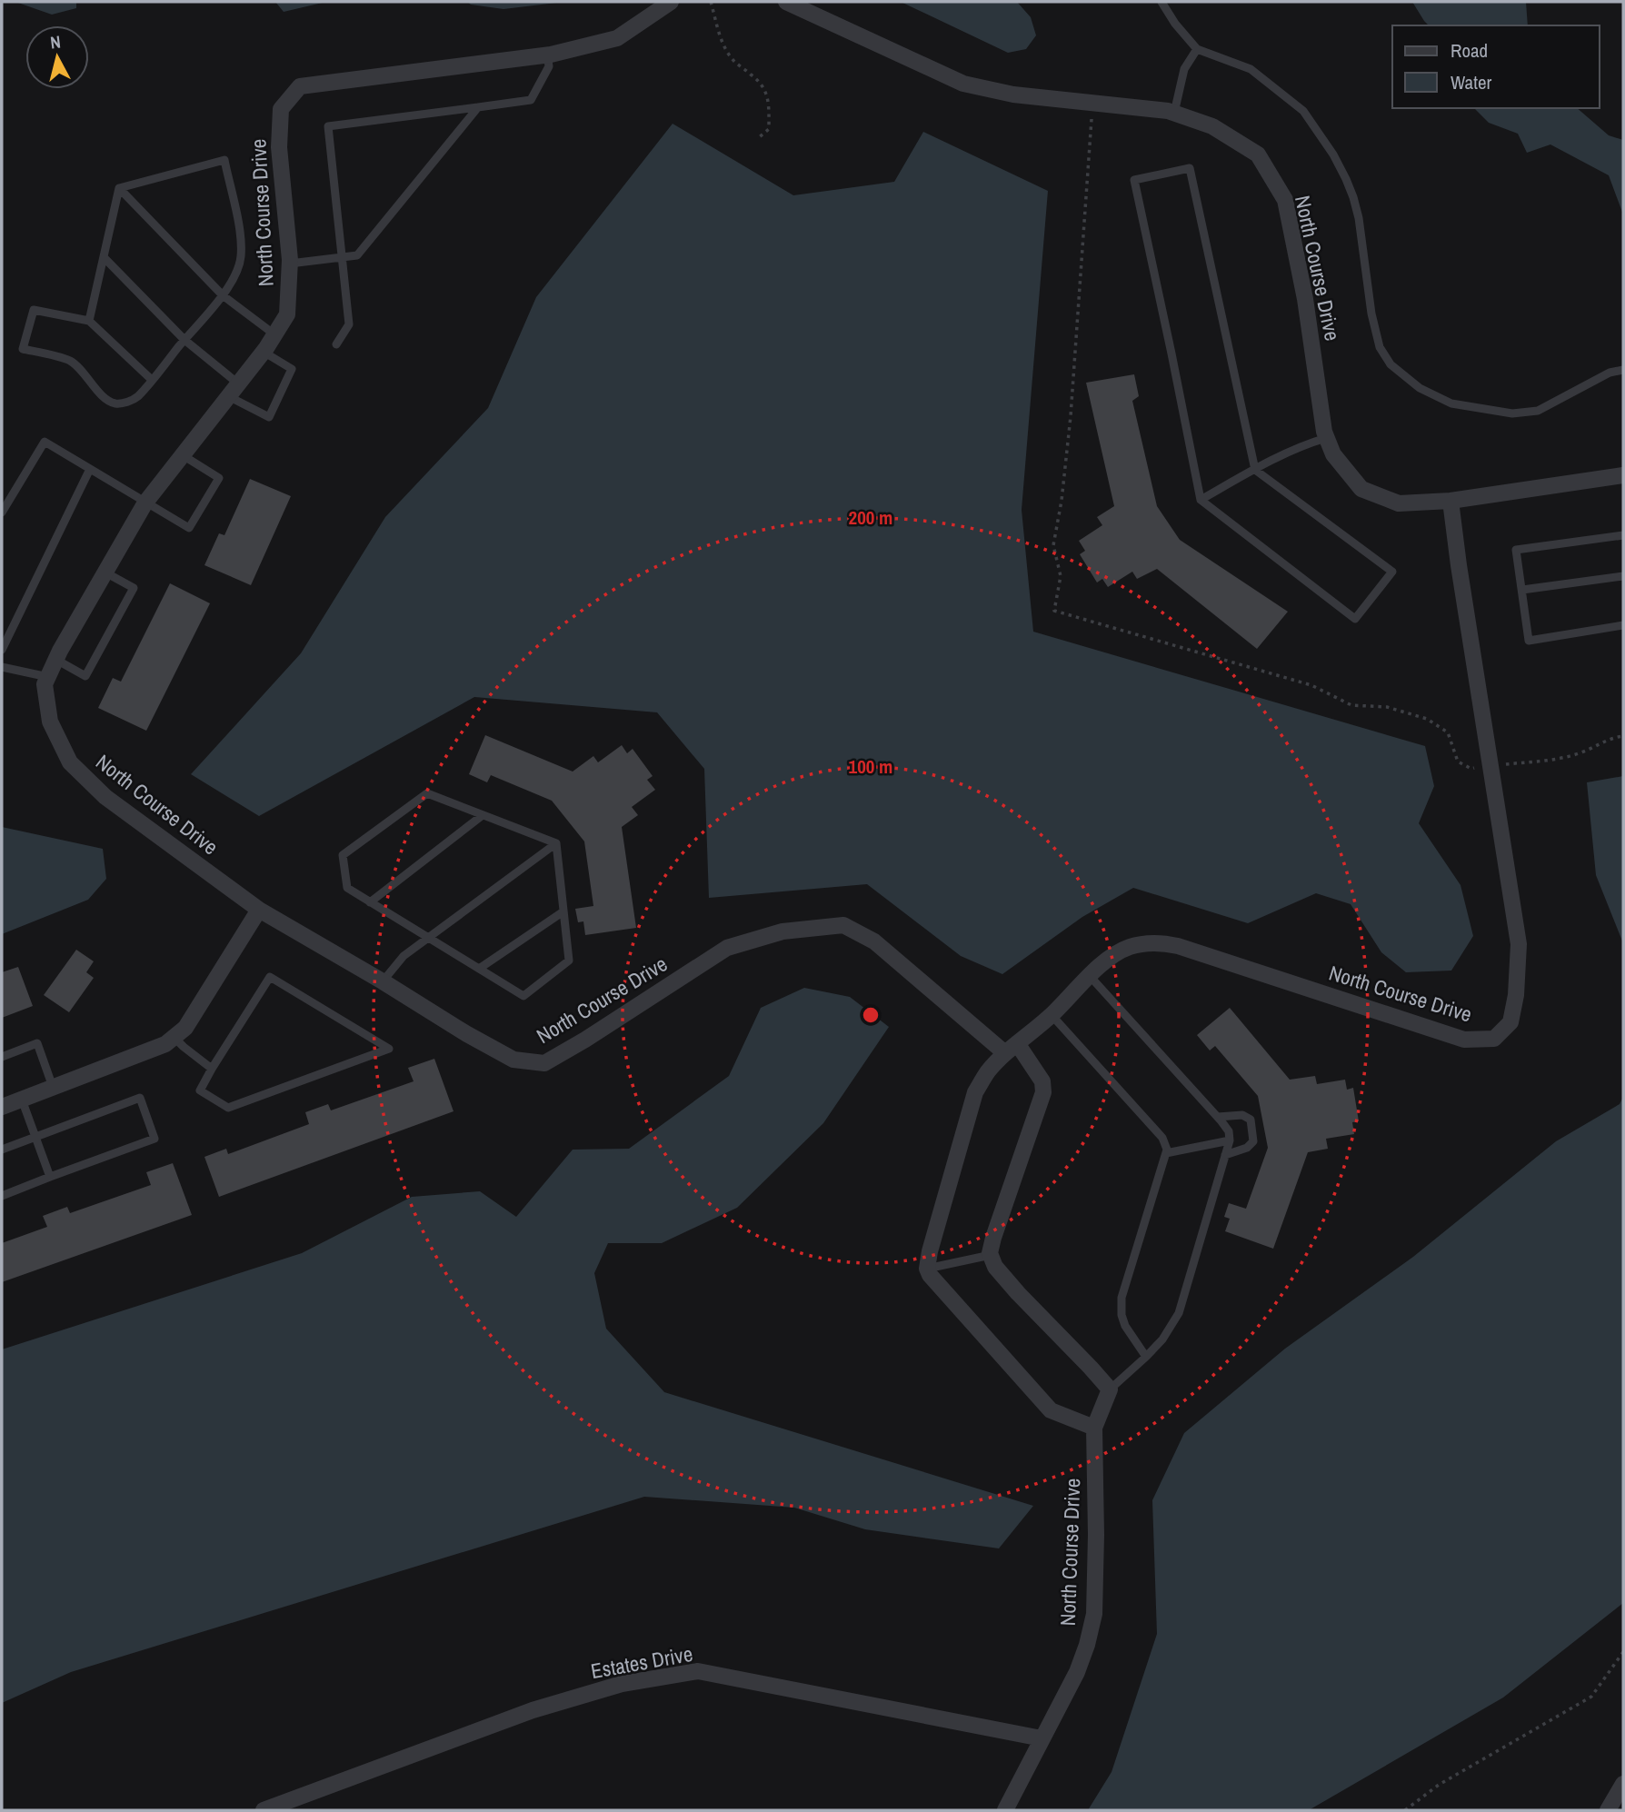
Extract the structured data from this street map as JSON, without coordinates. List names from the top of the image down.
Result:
{
  "streets": {
    "street": ["North Course Drive", "Estates Drive"]
  },
  "crossings": [
    ["North Course Drive", "Estates Drive"]
  ],
  "legend": ["Road", "Water"],
  "north": "top",
  "rings": ["200 m", "100 m"]
}
